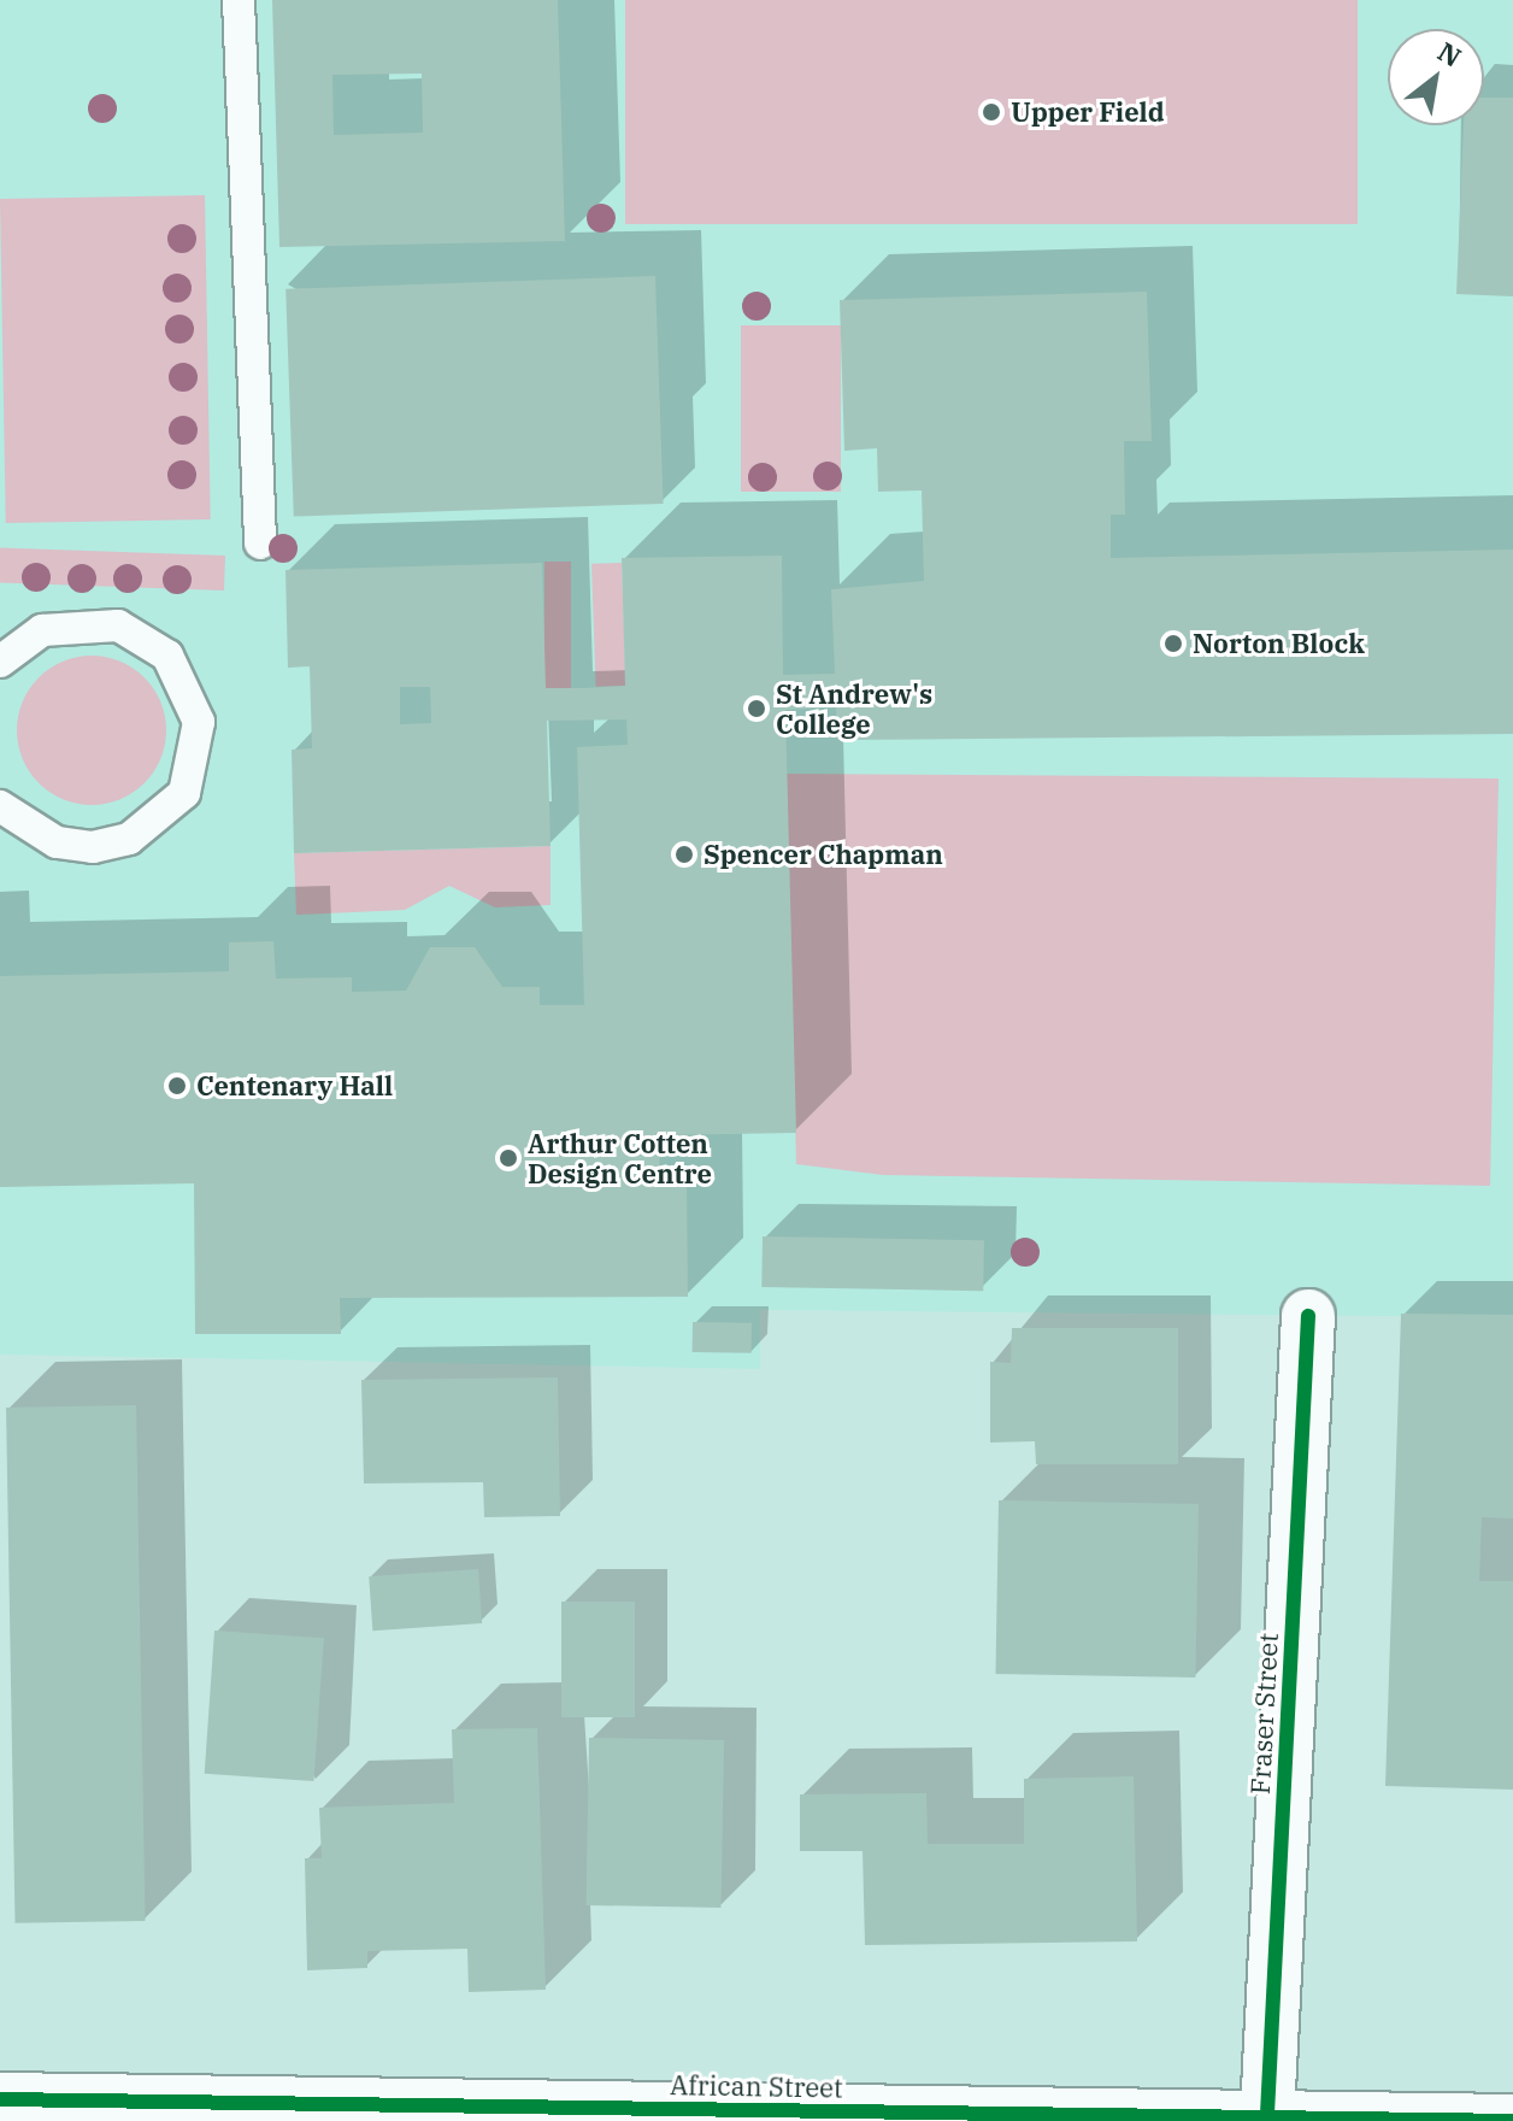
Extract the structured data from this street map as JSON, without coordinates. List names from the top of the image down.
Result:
{
  "streets": {
    "street": ["Fraser Street", "African Street"]
  },
  "crossings": [
    ["Fraser Street", "African Street"]
  ],
  "places": [
    "Upper Field",
    "Norton Block",
    "St Andrew's College",
    "Spencer Chapman",
    "Centenary Hall",
    "Arthur Cotten Design Centre"
  ],
  "north": "top right"
}
